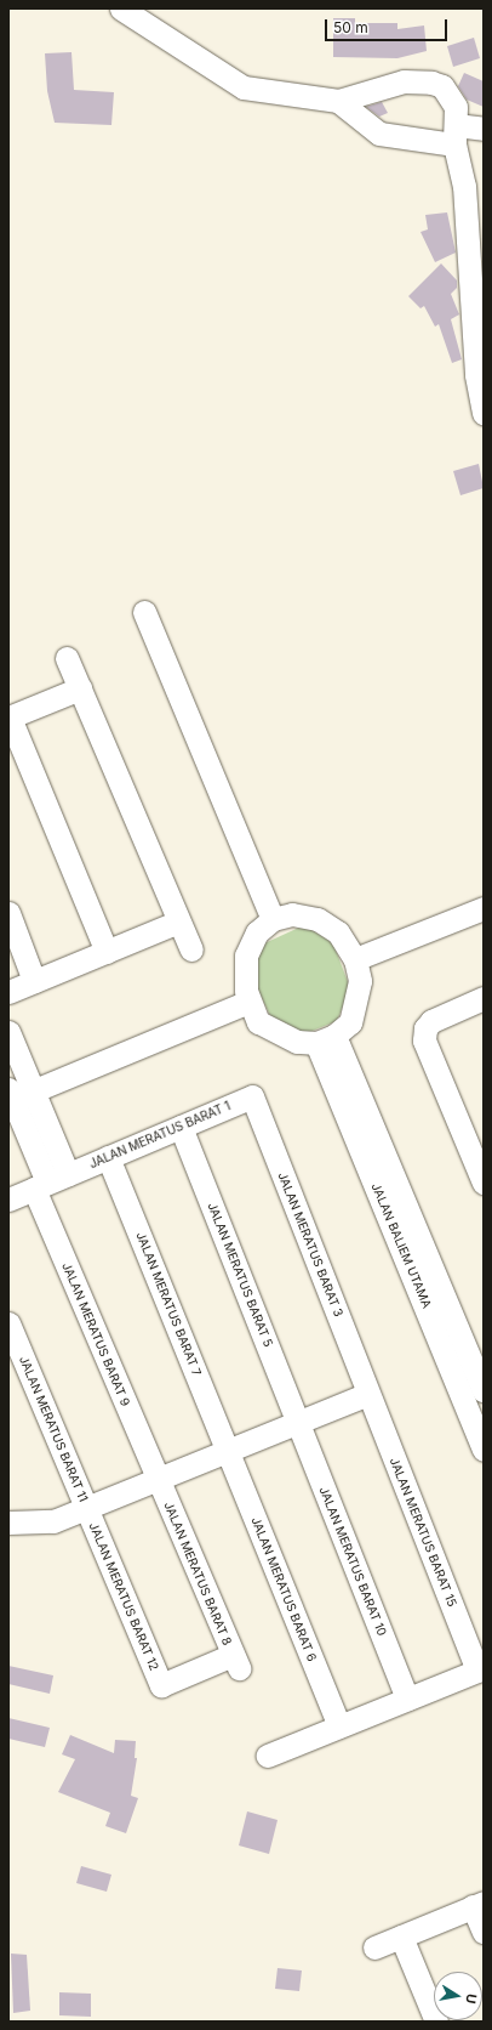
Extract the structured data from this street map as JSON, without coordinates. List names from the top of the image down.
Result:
{
  "streets": {
    "street": [
      "JALAN MERATUS BARAT 1",
      "JALAN MERATUS BARAT 3",
      "JALAN BALIEM UTAMA",
      "JALAN MERATUS BARAT 5",
      "JALAN MERATUS BARAT 7",
      "JALAN MERATUS BARAT 9",
      "JALAN MERATUS BARAT 11",
      "JALAN MERATUS BARAT 15",
      "JALAN MERATUS BARAT 10",
      "JALAN MERATUS BARAT 8",
      "JALAN MERATUS BARAT 6",
      "JALAN MERATUS BARAT 12"
    ]
  },
  "crossings": [
    ["JALAN MERATUS BARAT 1", "JALAN MERATUS BARAT 3"],
    ["JALAN MERATUS BARAT 1", "JALAN MERATUS BARAT 5"],
    ["JALAN MERATUS BARAT 1", "JALAN MERATUS BARAT 7"],
    ["JALAN MERATUS BARAT 1", "JALAN MERATUS BARAT 9"],
    ["JALAN MERATUS BARAT 3", "JALAN MERATUS BARAT 15"],
    ["JALAN MERATUS BARAT 5", "JALAN MERATUS BARAT 10"],
    ["JALAN MERATUS BARAT 7", "JALAN MERATUS BARAT 6"],
    ["JALAN MERATUS BARAT 9", "JALAN MERATUS BARAT 8"],
    ["JALAN MERATUS BARAT 11", "JALAN MERATUS BARAT 12"],
    ["JALAN MERATUS BARAT 15", "JALAN MERATUS BARAT 10"],
    ["JALAN MERATUS BARAT 8", "JALAN MERATUS BARAT 12"]
  ],
  "scale_bar": "50 m",
  "north": "right"
}
